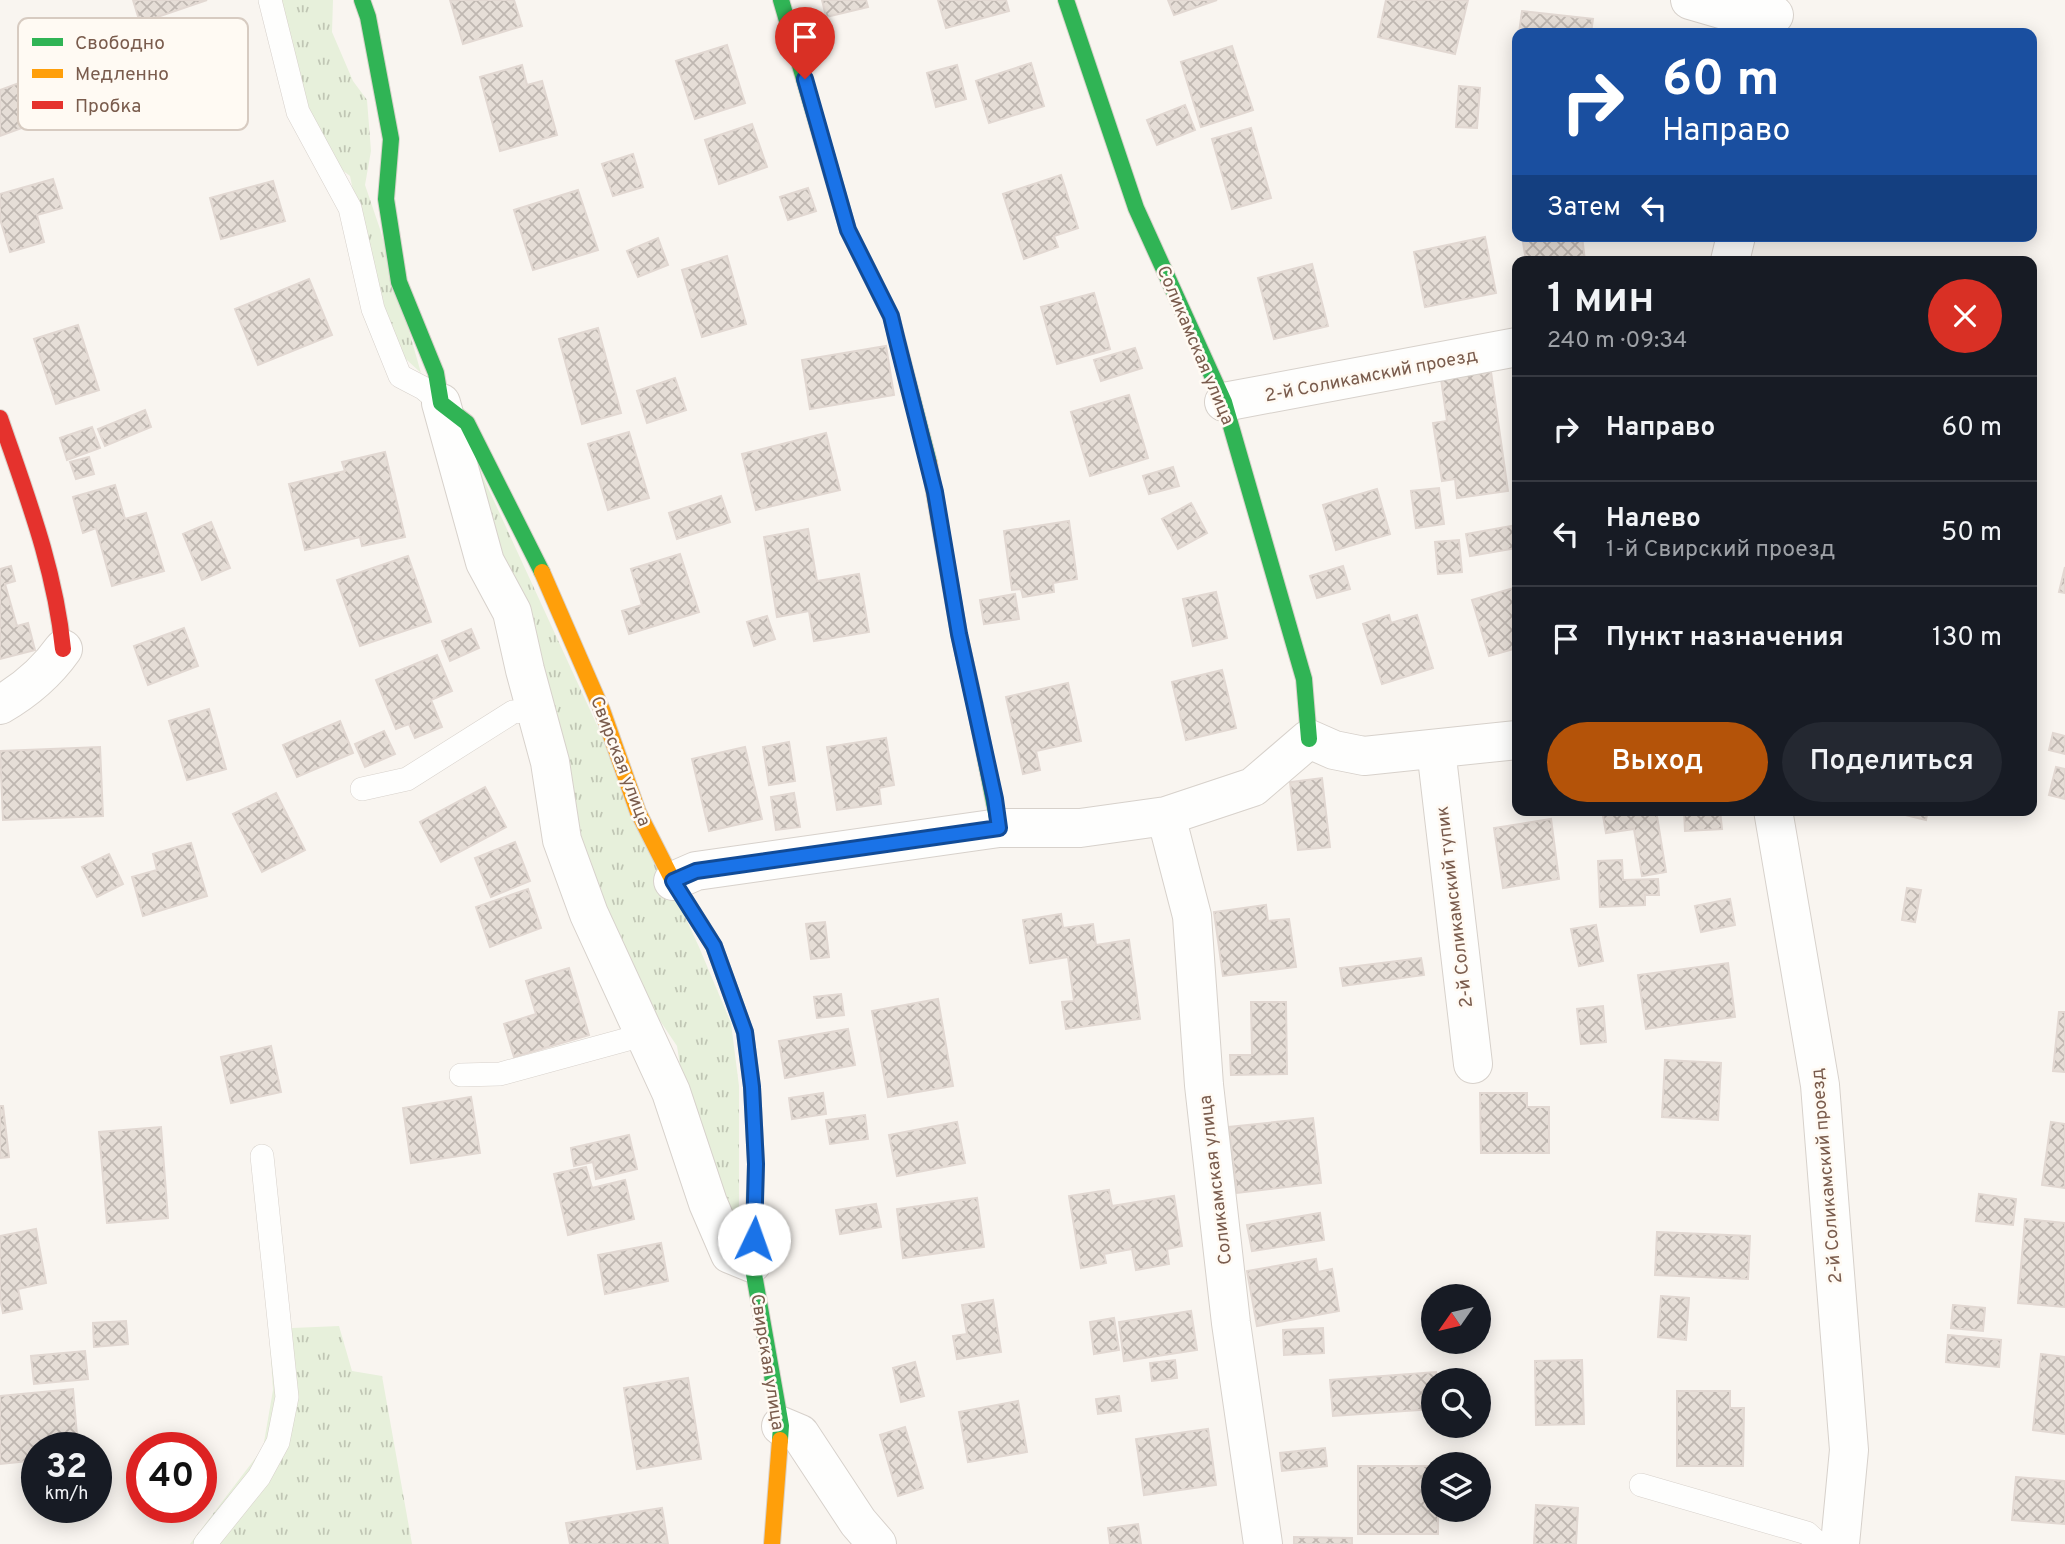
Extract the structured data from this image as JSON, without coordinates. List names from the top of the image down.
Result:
{
  "streets": {
    "street": [
      "Соликамская улица",
      "2-й Соликамский проезд",
      "Свирская улица",
      "2-й Соликамский тупик"
    ]
  },
  "crossings": [
    ["Соликамская улица", "2-й Соликамский проезд"]
  ],
  "legend": ["Свободно", "Медленно", "Пробка"],
  "north": "bottom left",
  "page": {
    "turn": ["60 m", "Направо"],
    "then": "Затем",
    "heading": ["1 мин", "240 m · 09:34"],
    "list": [
      {
        "name": "Направо",
        "value": "60 m"
      },
      {
        "name": "Налево",
        "note": "1-й Свирский проезд",
        "value": "50 m"
      },
      {
        "name": "Пункт назначения",
        "value": "130 m"
      }
    ],
    "buttons": ["Выход", "Поделиться"],
    "speed": "32 km/h",
    "limit": "40"
  }
}
